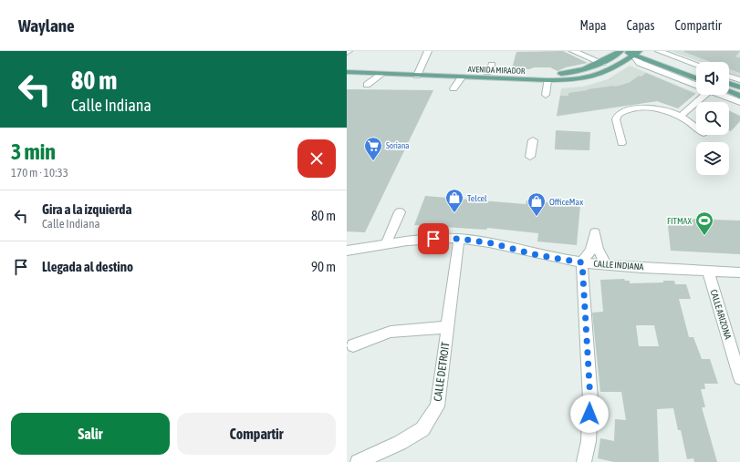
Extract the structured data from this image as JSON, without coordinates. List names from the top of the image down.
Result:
{
  "streets": {
    "main road": ["AVENIDA MIRADOR"],
    "street": ["CALLE INDIANA", "CALLE ARIZONA", "CALLE DETROIT"]
  },
  "crossings": [
    ["CALLE INDIANA", "CALLE ARIZONA"],
    ["CALLE INDIANA", "CALLE DETROIT"]
  ],
  "places": {
    "supermarket": ["Soriana"],
    "shop": ["Telcel", "OfficeMax"],
    "sports": ["FITMAX"]
  },
  "page": {
    "header": "Waylane",
    "nav": ["Mapa", "Capas", "Compartir"],
    "turn": ["80 m", "Calle Indiana"],
    "heading": ["3 min", "170 m · 10:33"],
    "list": [
      {
        "name": "Gira a la izquierda",
        "note": "Calle Indiana",
        "value": "80 m"
      },
      {
        "name": "Llegada al destino",
        "value": "90 m"
      }
    ],
    "buttons": ["Salir", "Compartir"]
  }
}
